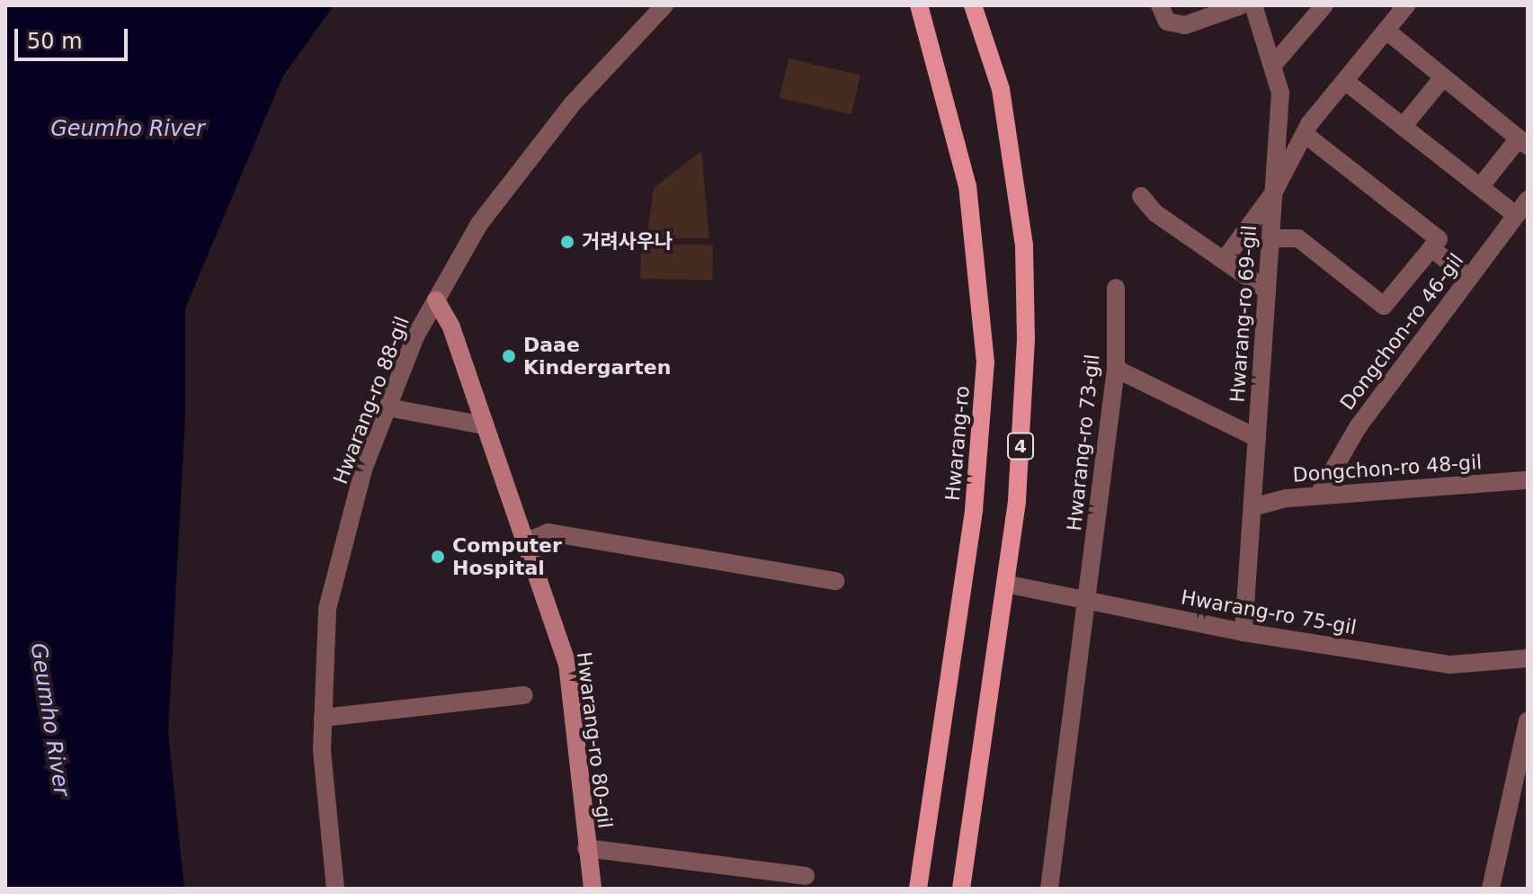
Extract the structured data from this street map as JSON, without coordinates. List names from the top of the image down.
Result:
{
  "streets": {
    "main road": ["Hwarang-ro", "4"],
    "street": [
      "Hwarang-ro 69-gil",
      "Dongchon-ro 46-gil",
      "Hwarang-ro 88-gil",
      "Hwarang-ro 73-gil",
      "Dongchon-ro 48-gil",
      "Hwarang-ro 75-gil",
      "Hwarang-ro 80-gil"
    ]
  },
  "crossings": [
    ["Hwarang-ro 69-gil", "Hwarang-ro 73-gil"],
    ["Hwarang-ro 69-gil", "Dongchon-ro 48-gil"],
    ["Hwarang-ro 69-gil", "Hwarang-ro 75-gil"],
    ["Dongchon-ro 46-gil", "Dongchon-ro 48-gil"],
    ["Hwarang-ro 88-gil", "Hwarang-ro 80-gil"],
    ["Hwarang-ro 73-gil", "Hwarang-ro 75-gil"],
    ["4", "Hwarang-ro 75-gil"]
  ],
  "water": ["Geumho River"],
  "places": ["거려사우나", "Daae Kindergarten", "Computer Hospital"],
  "scale_bar": "50 m"
}
